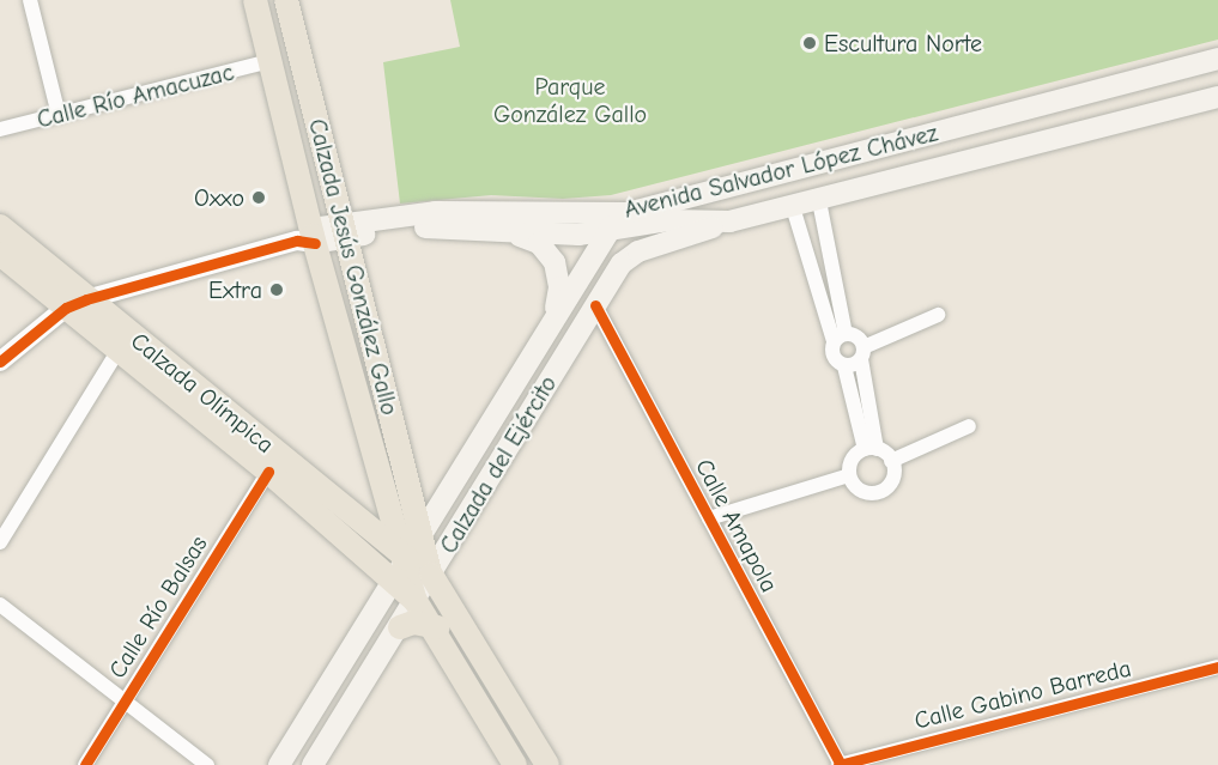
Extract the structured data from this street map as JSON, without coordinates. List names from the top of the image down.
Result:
{
  "streets": {
    "main road": [
      "Avenida Salvador López Chávez",
      "Calzada Jesús González Gallo",
      "Calzada Olímpica",
      "Calzada del Ejército"
    ],
    "street": [
      "Calle Río Amacuzac",
      "Calle Amapola",
      "Calle Río Balsas",
      "Calle Gabino Barreda"
    ]
  },
  "crossings": [
    ["Calle Río Amacuzac", "Calzada Jesús González Gallo"],
    ["Avenida Salvador López Chávez", "Calzada Jesús González Gallo"],
    ["Avenida Salvador López Chávez", "Calzada Olímpica"],
    ["Avenida Salvador López Chávez", "Calzada del Ejército"],
    ["Calzada Jesús González Gallo", "Calzada Olímpica"],
    ["Calzada Jesús González Gallo", "Calzada del Ejército"],
    ["Calzada Olímpica", "Calzada del Ejército"],
    ["Calzada Olímpica", "Calle Río Balsas"],
    ["Calzada del Ejército", "Calle Amapola"],
    ["Calle Amapola", "Calle Gabino Barreda"]
  ],
  "parks": ["Parque González Gallo"],
  "places": ["Escultura Norte", "Oxxo", "Extra"]
}
